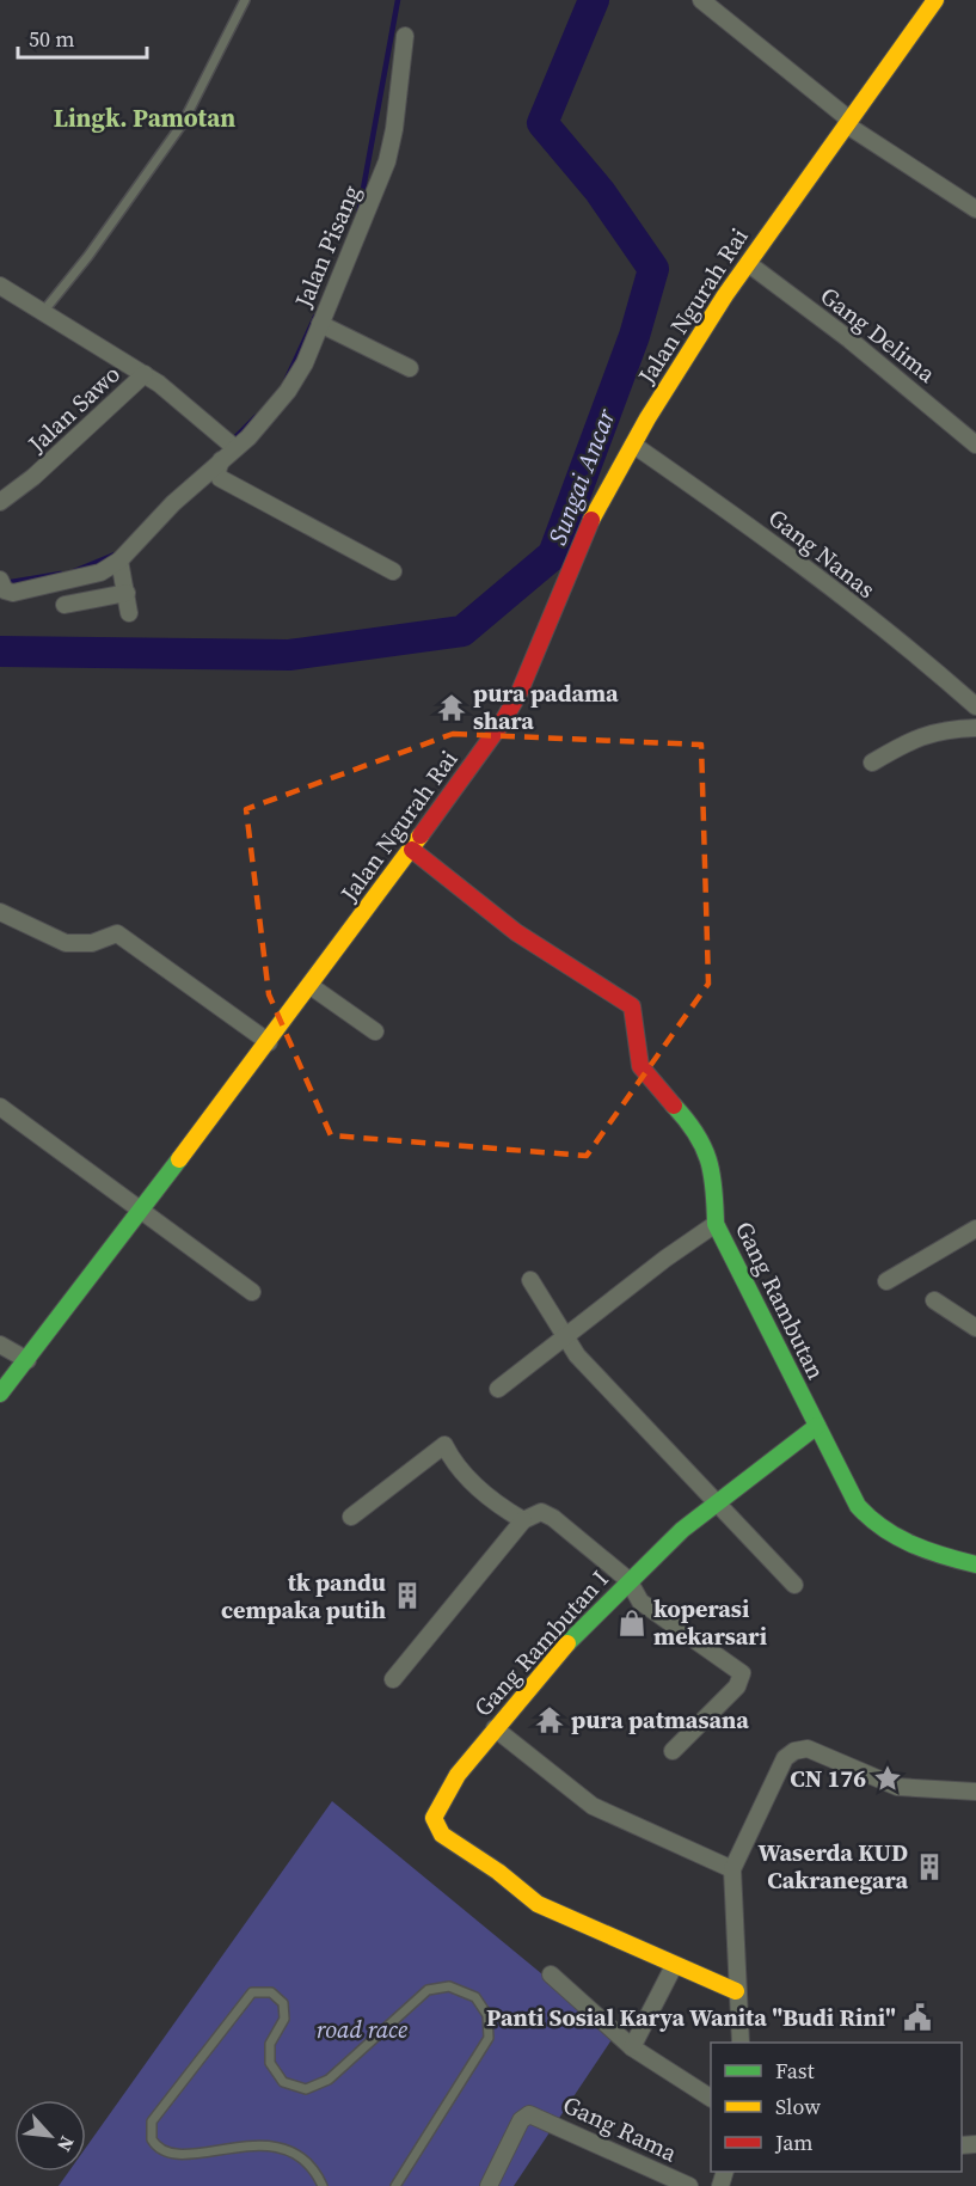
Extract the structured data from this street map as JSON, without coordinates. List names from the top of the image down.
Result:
{
  "streets": {
    "street": [
      "Jalan Pisang",
      "Jalan Ngurah Rai",
      "Gang Delima",
      "Jalan Sawo",
      "Gang Nanas",
      "Gang Rambutan",
      "Gang Rambutan I",
      "Gang Rama"
    ]
  },
  "crossings": [
    ["Jalan Ngurah Rai", "Gang Delima"],
    ["Jalan Ngurah Rai", "Gang Nanas"],
    ["Jalan Ngurah Rai", "Gang Rambutan"],
    ["Gang Rambutan", "Gang Rambutan I"]
  ],
  "districts": ["Lingk. Pamotan"],
  "water": ["Sungai Ancar"],
  "parks": ["road race"],
  "places": {
    "temple": ["pura padama shara", "pura patmasana"],
    "building": ["tk pandu cempaka putih", "Waserda KUD Cakranegara"],
    "shop": ["koperasi mekarsari"],
    "place": ["CN 176"],
    "public building": ["Panti Sosial Karya Wanita \"Budi Rini\""]
  },
  "legend": ["Fast", "Slow", "Jam"],
  "scale_bar": "50 m",
  "north": "bottom right"
}
